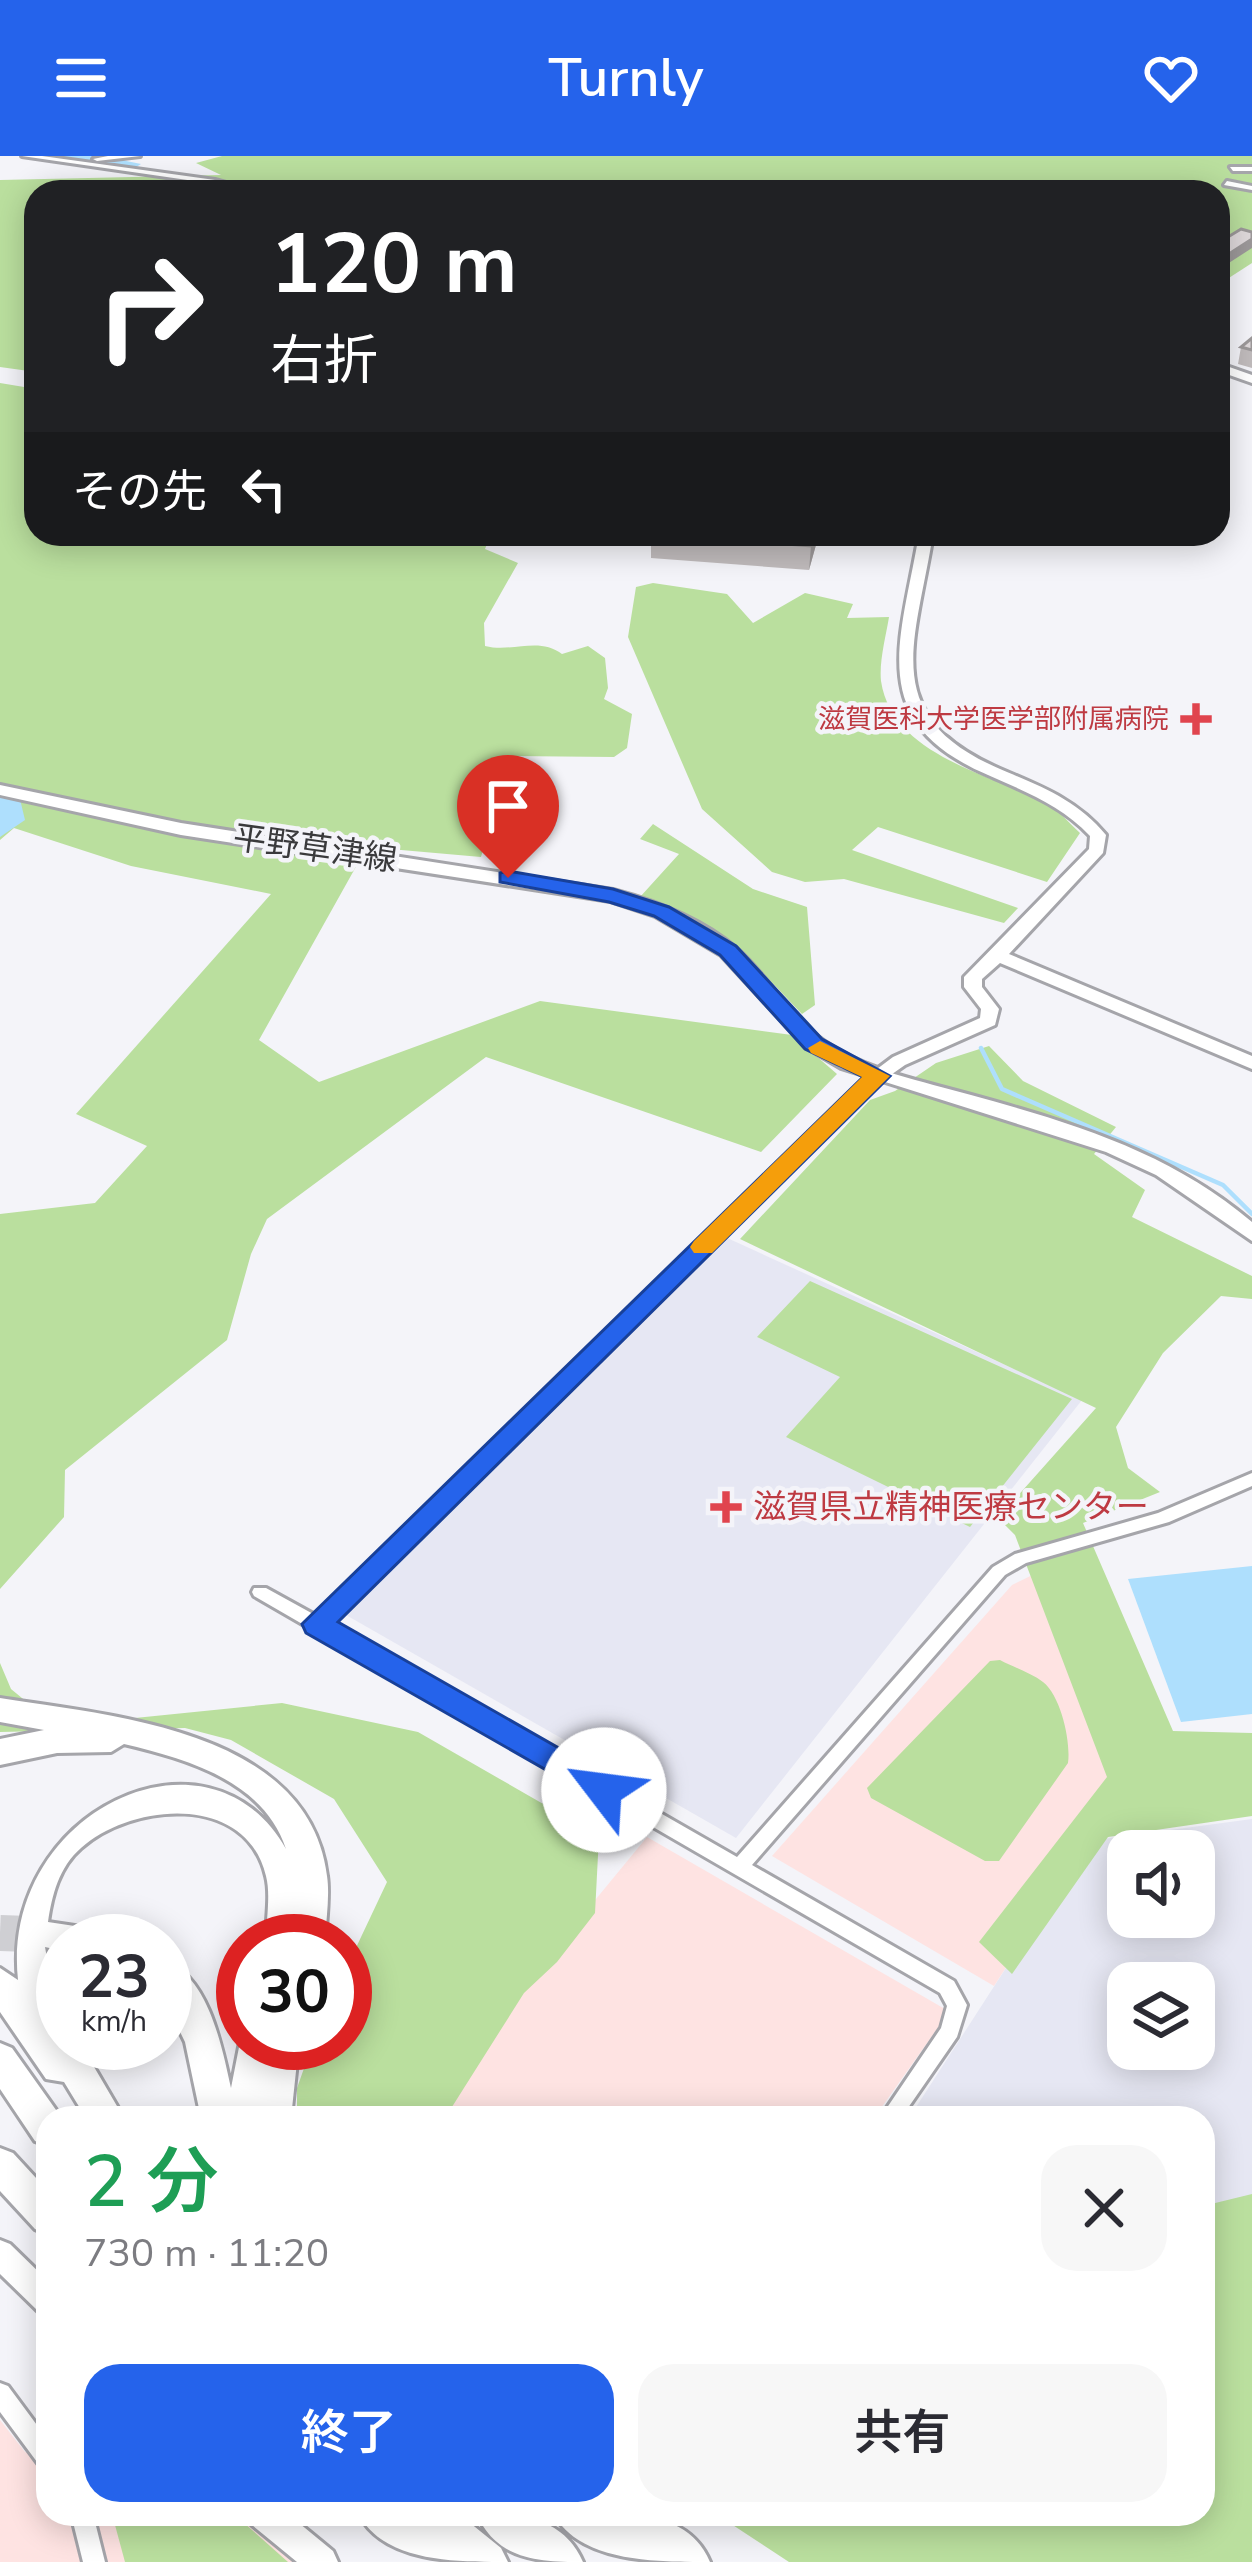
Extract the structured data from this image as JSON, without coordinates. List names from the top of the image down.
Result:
{
  "streets": {
    "main road": ["平野草津線"]
  },
  "places": {
    "health": ["滋賀医科大学医学部附属病院", "滋賀県立精神医療センター"]
  },
  "page": {
    "header": "Turnly",
    "turn": ["120 m", "右折"],
    "then": "その先",
    "speed": "23 km/h",
    "limit": "30",
    "heading": ["2 分", "730 m · 11:20"],
    "buttons": ["終了", "共有"]
  }
}
